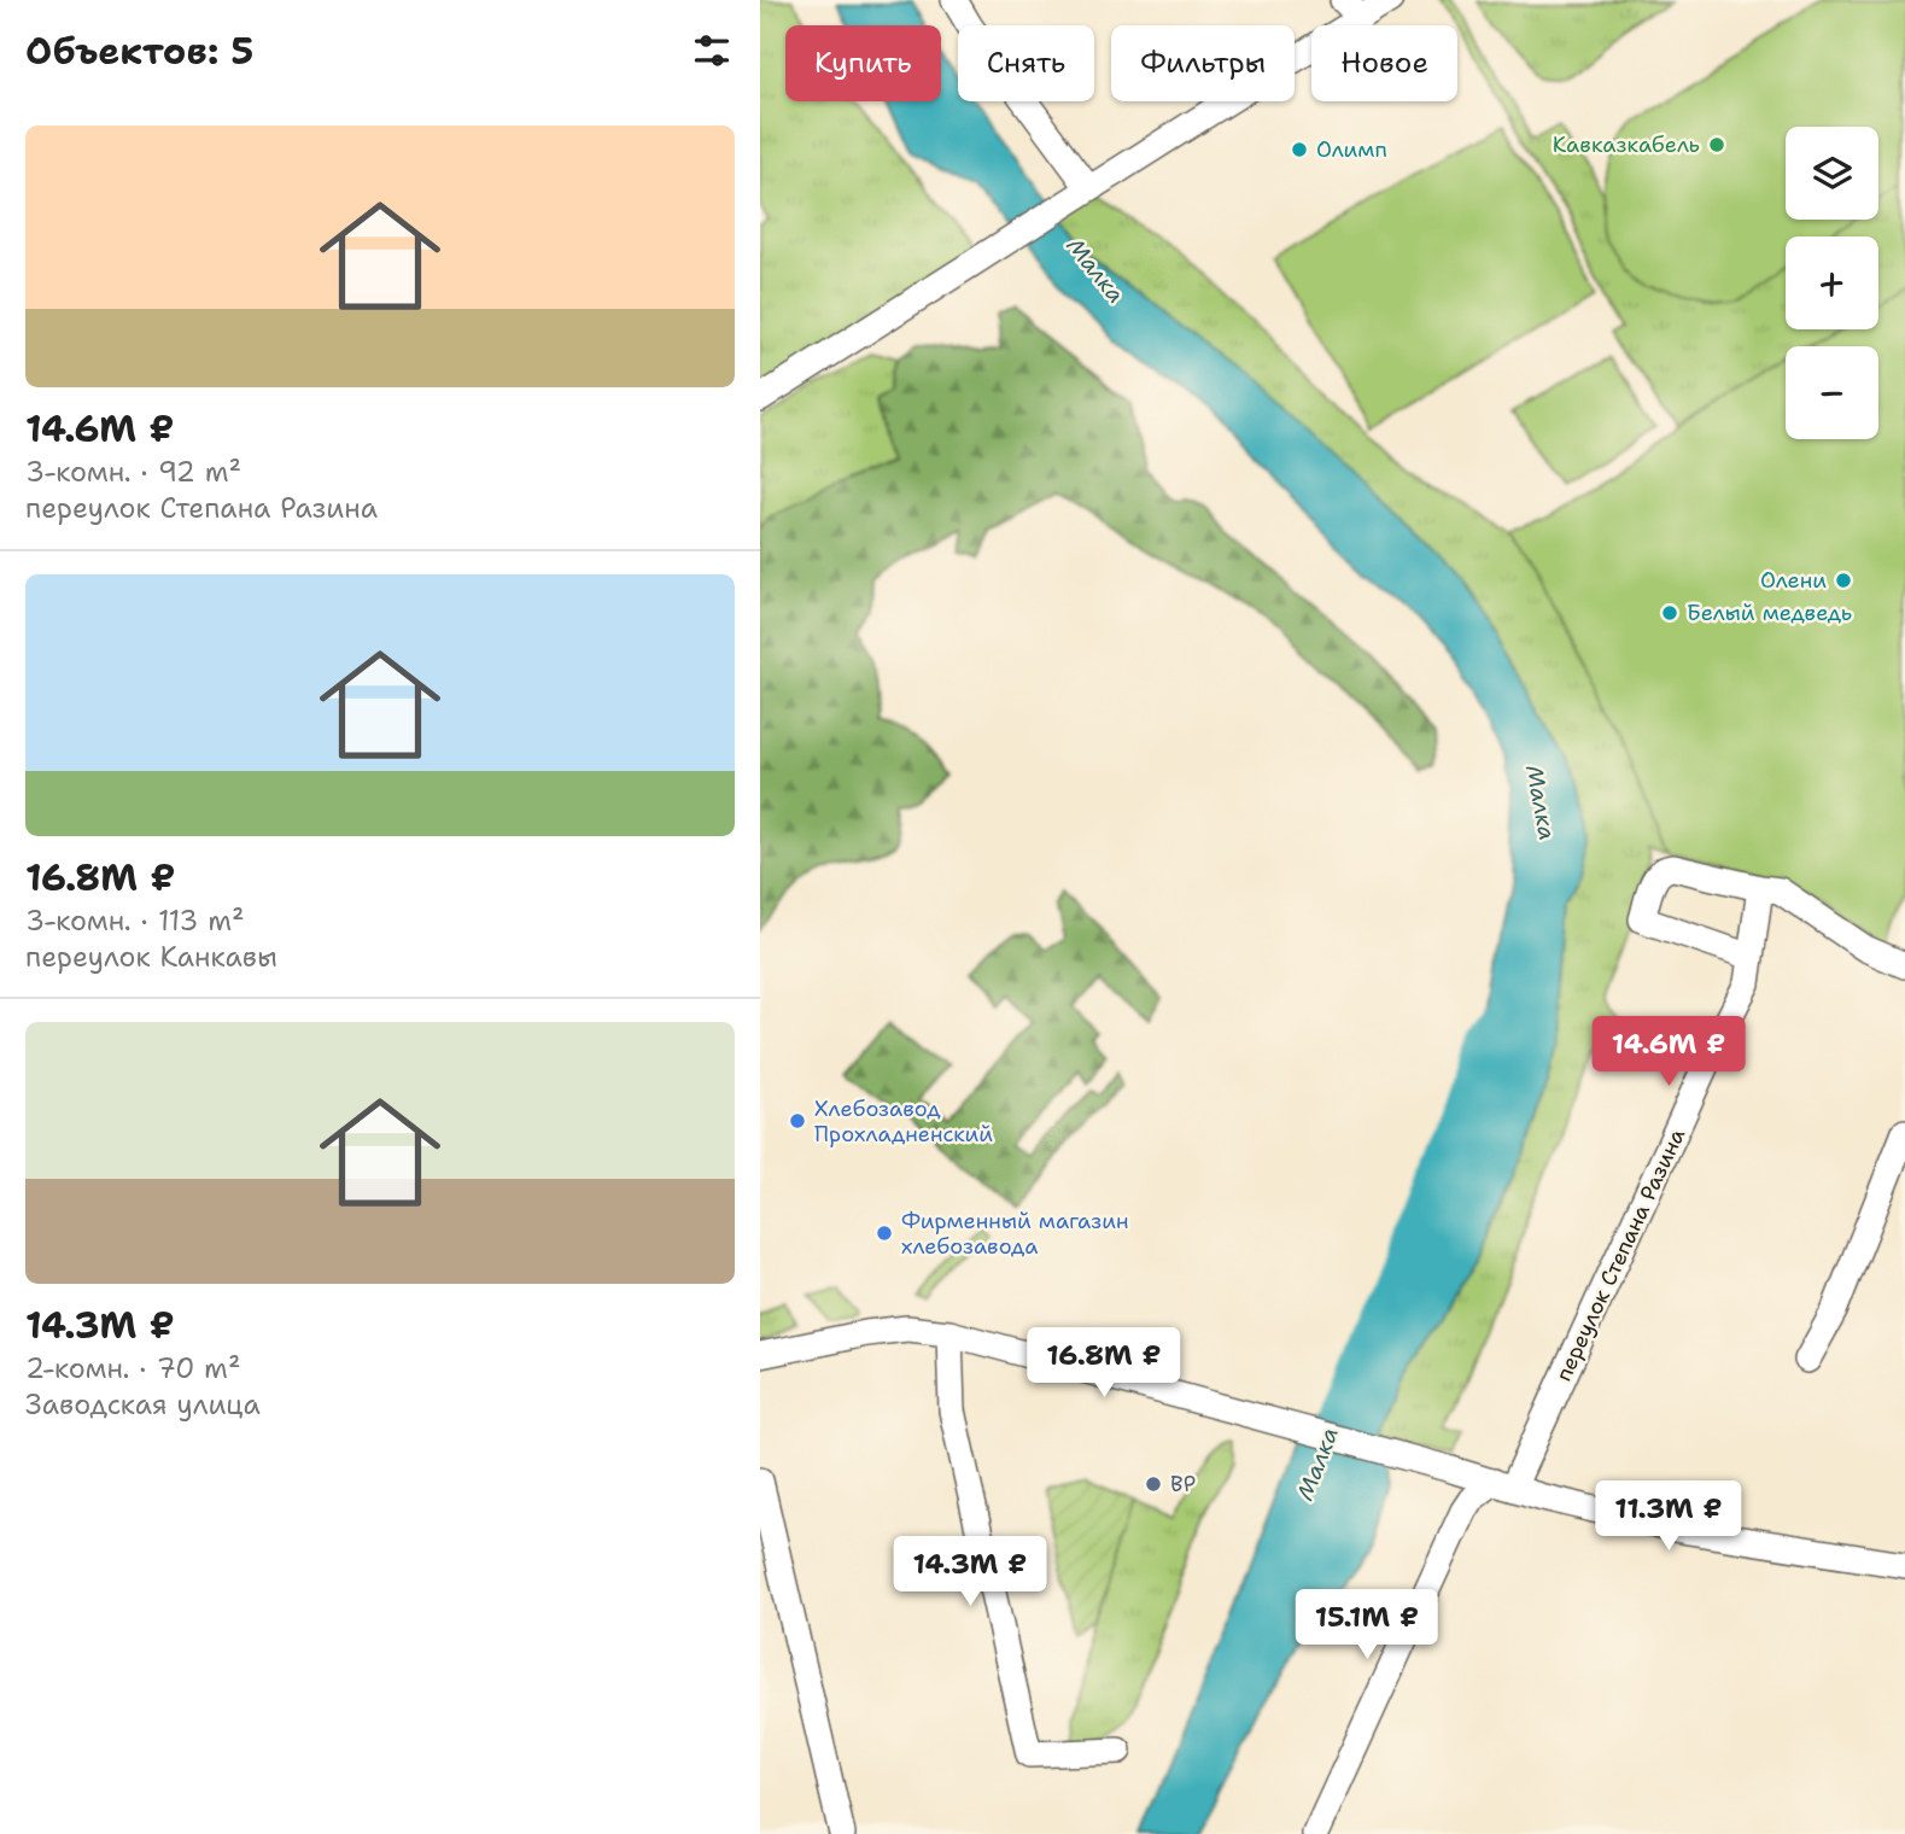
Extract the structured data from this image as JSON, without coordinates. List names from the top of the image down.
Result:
{
  "streets": {
    "street": ["переулок Степана Разина"]
  },
  "water": ["Малка"],
  "places": [
    "Кавказкабель",
    "Олимп",
    "Олени",
    "Белый медведь",
    "Хлебозавод Прохладненский",
    "Фирменный магазин хлебозавода",
    "BP"
  ],
  "page": {
    "heading": "Объектов: 5",
    "chip": [
      "Купить",
      "Снять",
      "Фильтры",
      "Новое"
    ],
    "list": [
      {
        "name": "14.6M ₽",
        "note": "3-комн. · 92 m² · переулок Степана Разина"
      },
      {
        "name": "16.8M ₽",
        "note": "3-комн. · 113 m² · переулок Канкавы"
      },
      {
        "name": "14.3M ₽",
        "note": "2-комн. · 70 m² · Заводская улица"
      }
    ],
    "map_buttons": ["+", "−"],
    "price": [
      "14.6M ₽",
      "16.8M ₽",
      "11.3M ₽",
      "14.3M ₽",
      "15.1M ₽"
    ]
  }
}
